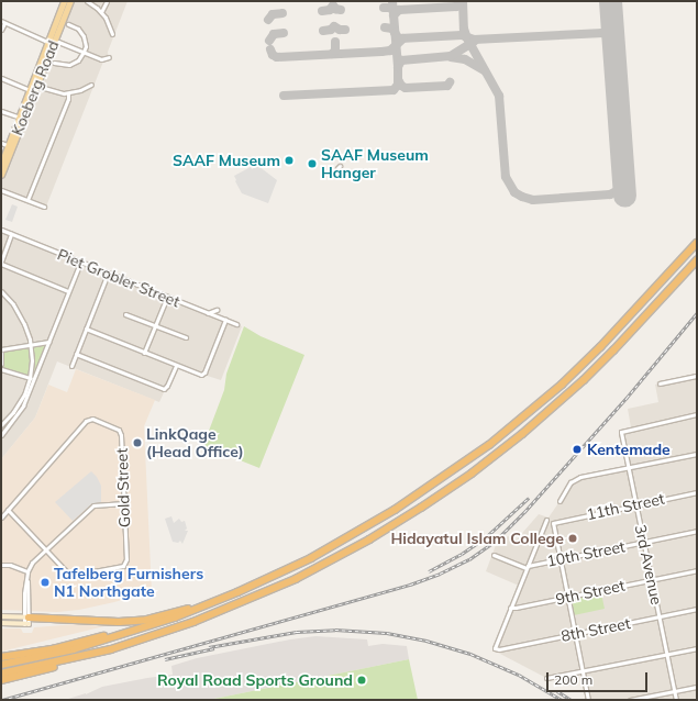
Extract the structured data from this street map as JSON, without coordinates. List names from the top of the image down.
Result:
{
  "streets": {
    "main road": ["Koeberg Road"],
    "street": [
      "Piet Grobler Street",
      "Gold Street",
      "11th Street",
      "10th Street",
      "3rd Avenue",
      "9th Street",
      "8th Street"
    ]
  },
  "crossings": [
    ["11th Street", "10th Street"],
    ["11th Street", "3rd Avenue"],
    ["10th Street", "3rd Avenue"],
    ["3rd Avenue", "9th Street"],
    ["3rd Avenue", "8th Street"],
    ["9th Street", "8th Street"]
  ],
  "places": [
    "SAAF Museum",
    "SAAF Museum Hanger",
    "LinkQage (Head Office)",
    "Kentemade",
    "Hidayatul Islam College",
    "Tafelberg Furnishers N1 Northgate",
    "Royal Road Sports Ground"
  ],
  "scale_bar": "200 m"
}
